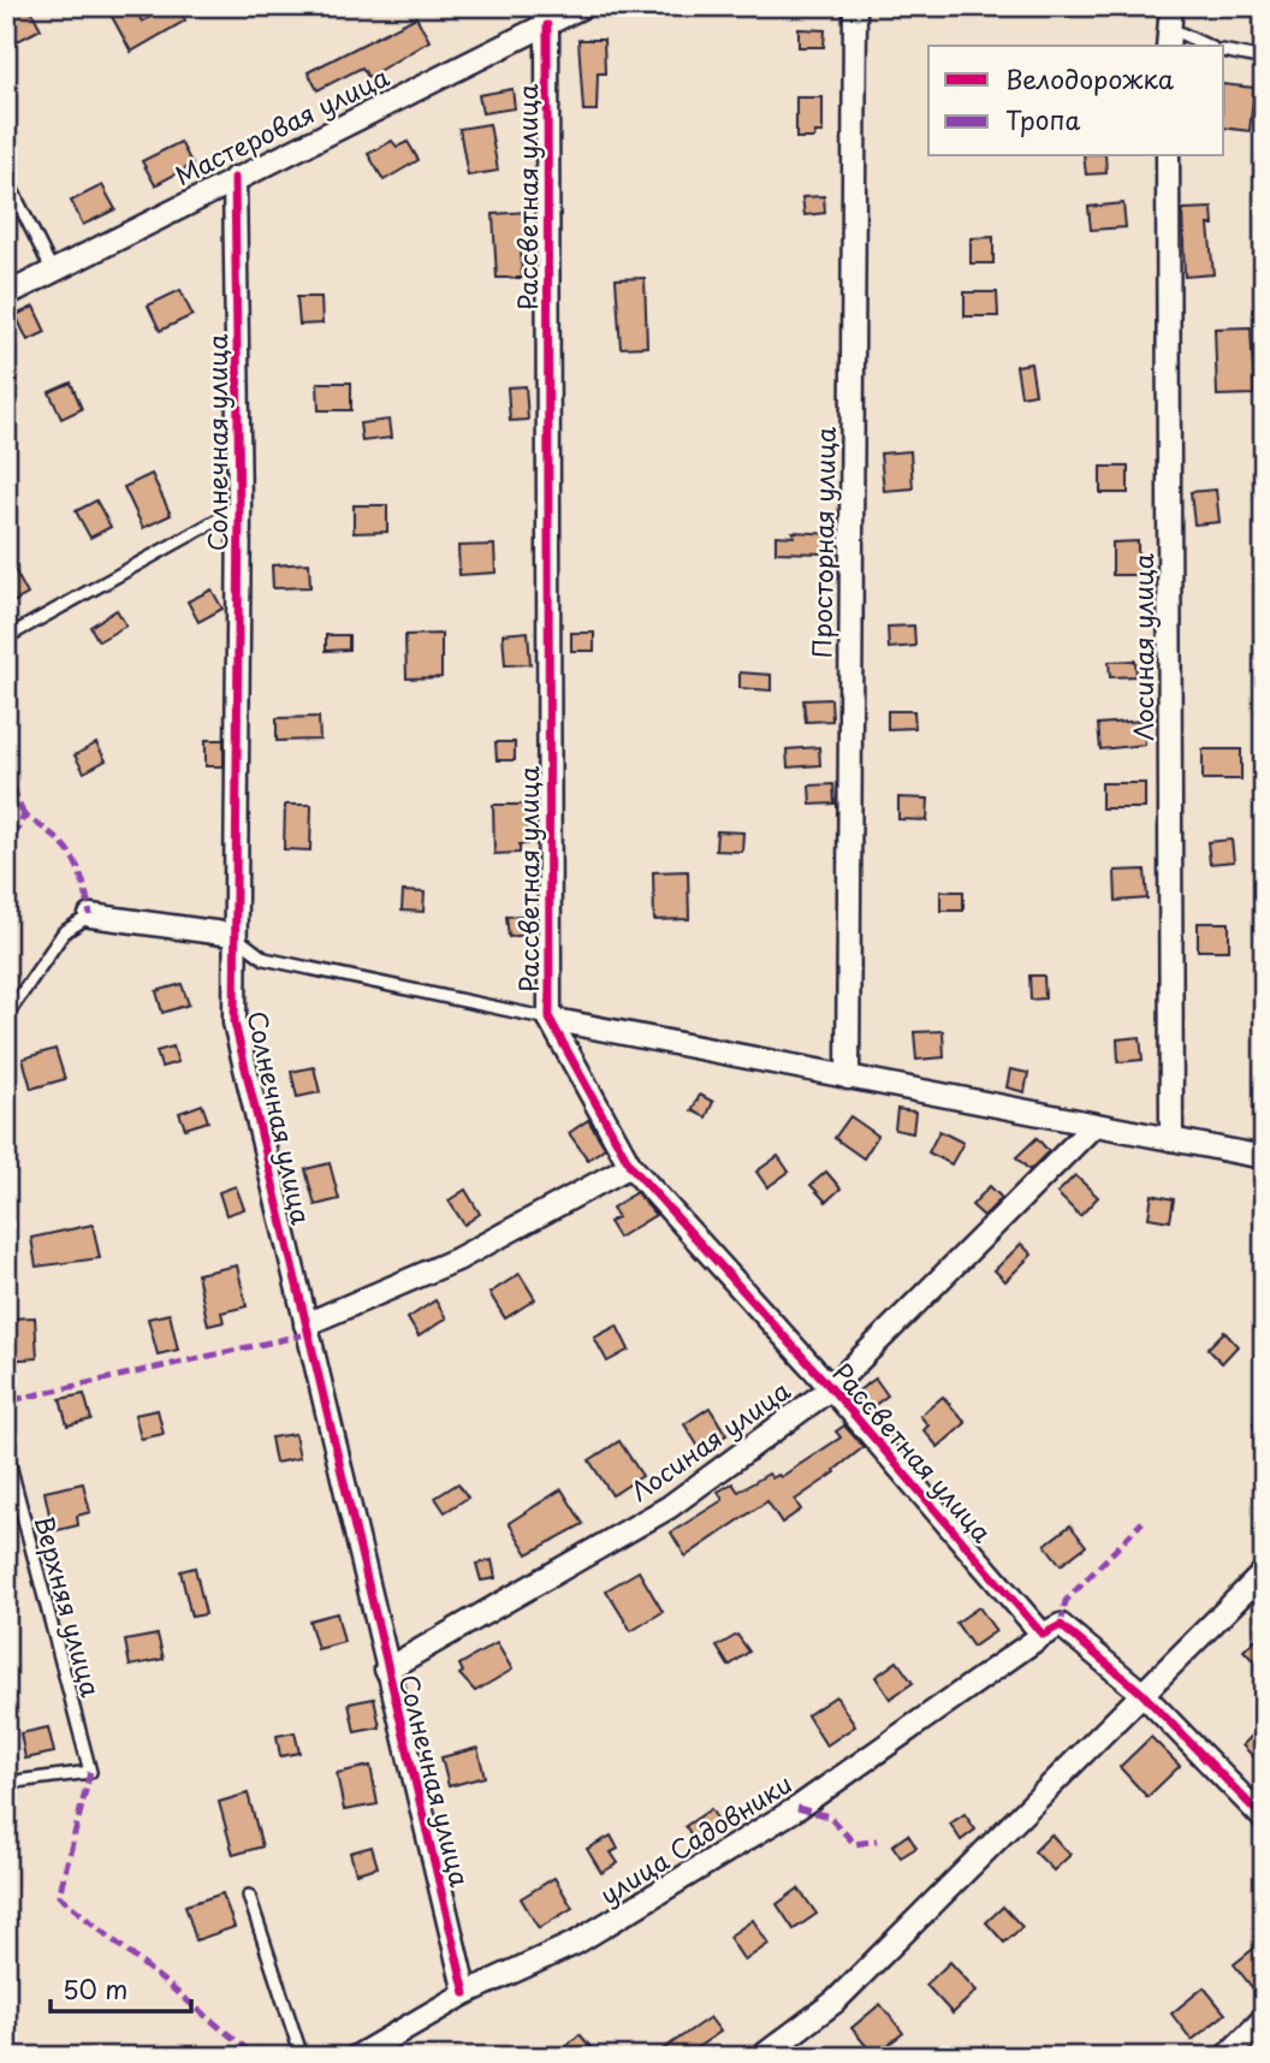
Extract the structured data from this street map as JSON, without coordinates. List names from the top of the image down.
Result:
{
  "streets": {
    "street": [
      "Мастеровая улица",
      "Рассветная улица",
      "Солнечная улица",
      "Просторная улица",
      "Лосиная улица",
      "улица Садовники"
    ],
    "lane": ["Верхняя улица"]
  },
  "crossings": [
    ["Мастеровая улица", "Рассветная улица"],
    ["Мастеровая улица", "Солнечная улица"],
    ["Рассветная улица", "Лосиная улица"],
    ["Рассветная улица", "улица Садовники"],
    ["Солнечная улица", "Лосиная улица"],
    ["Солнечная улица", "улица Садовники"]
  ],
  "legend": ["Велодорожка", "Тропа"],
  "scale_bar": "50 m"
}
